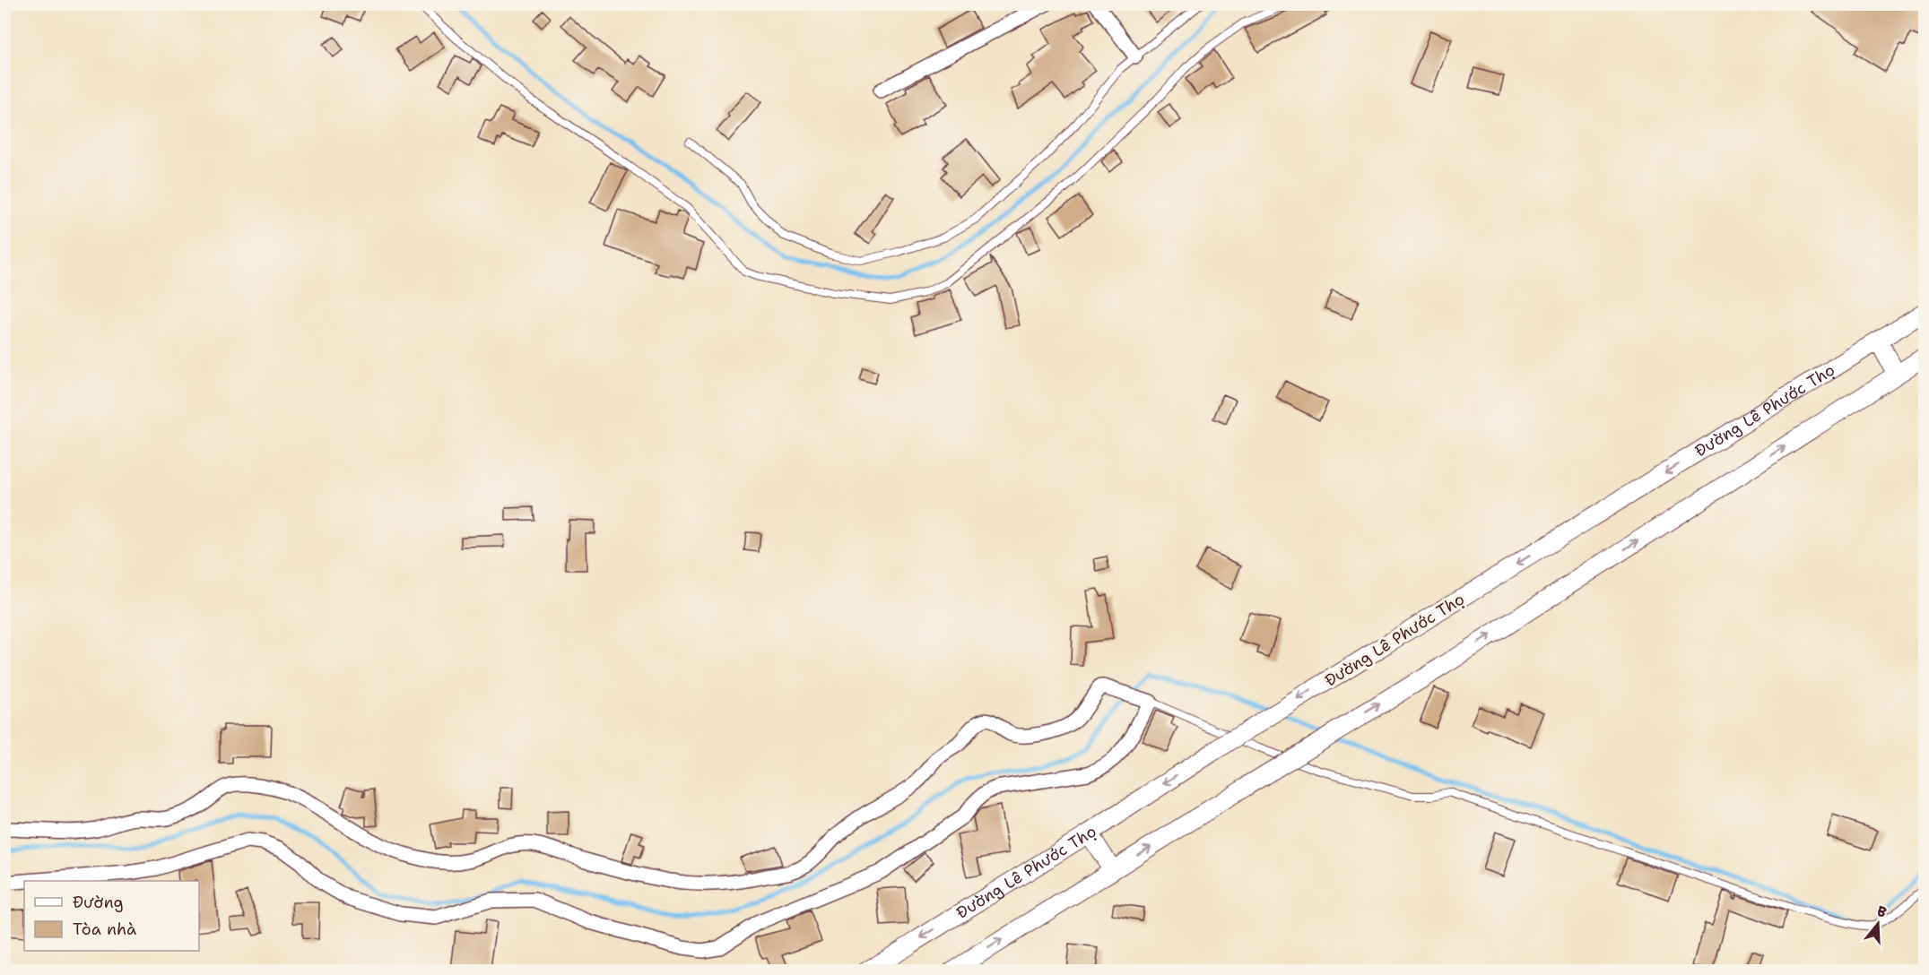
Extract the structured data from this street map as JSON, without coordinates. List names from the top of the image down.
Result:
{
  "streets": {
    "street": ["Đường Lê Phước Thọ"]
  },
  "legend": ["Đường", "Tòa nhà"],
  "north": "top"
}
